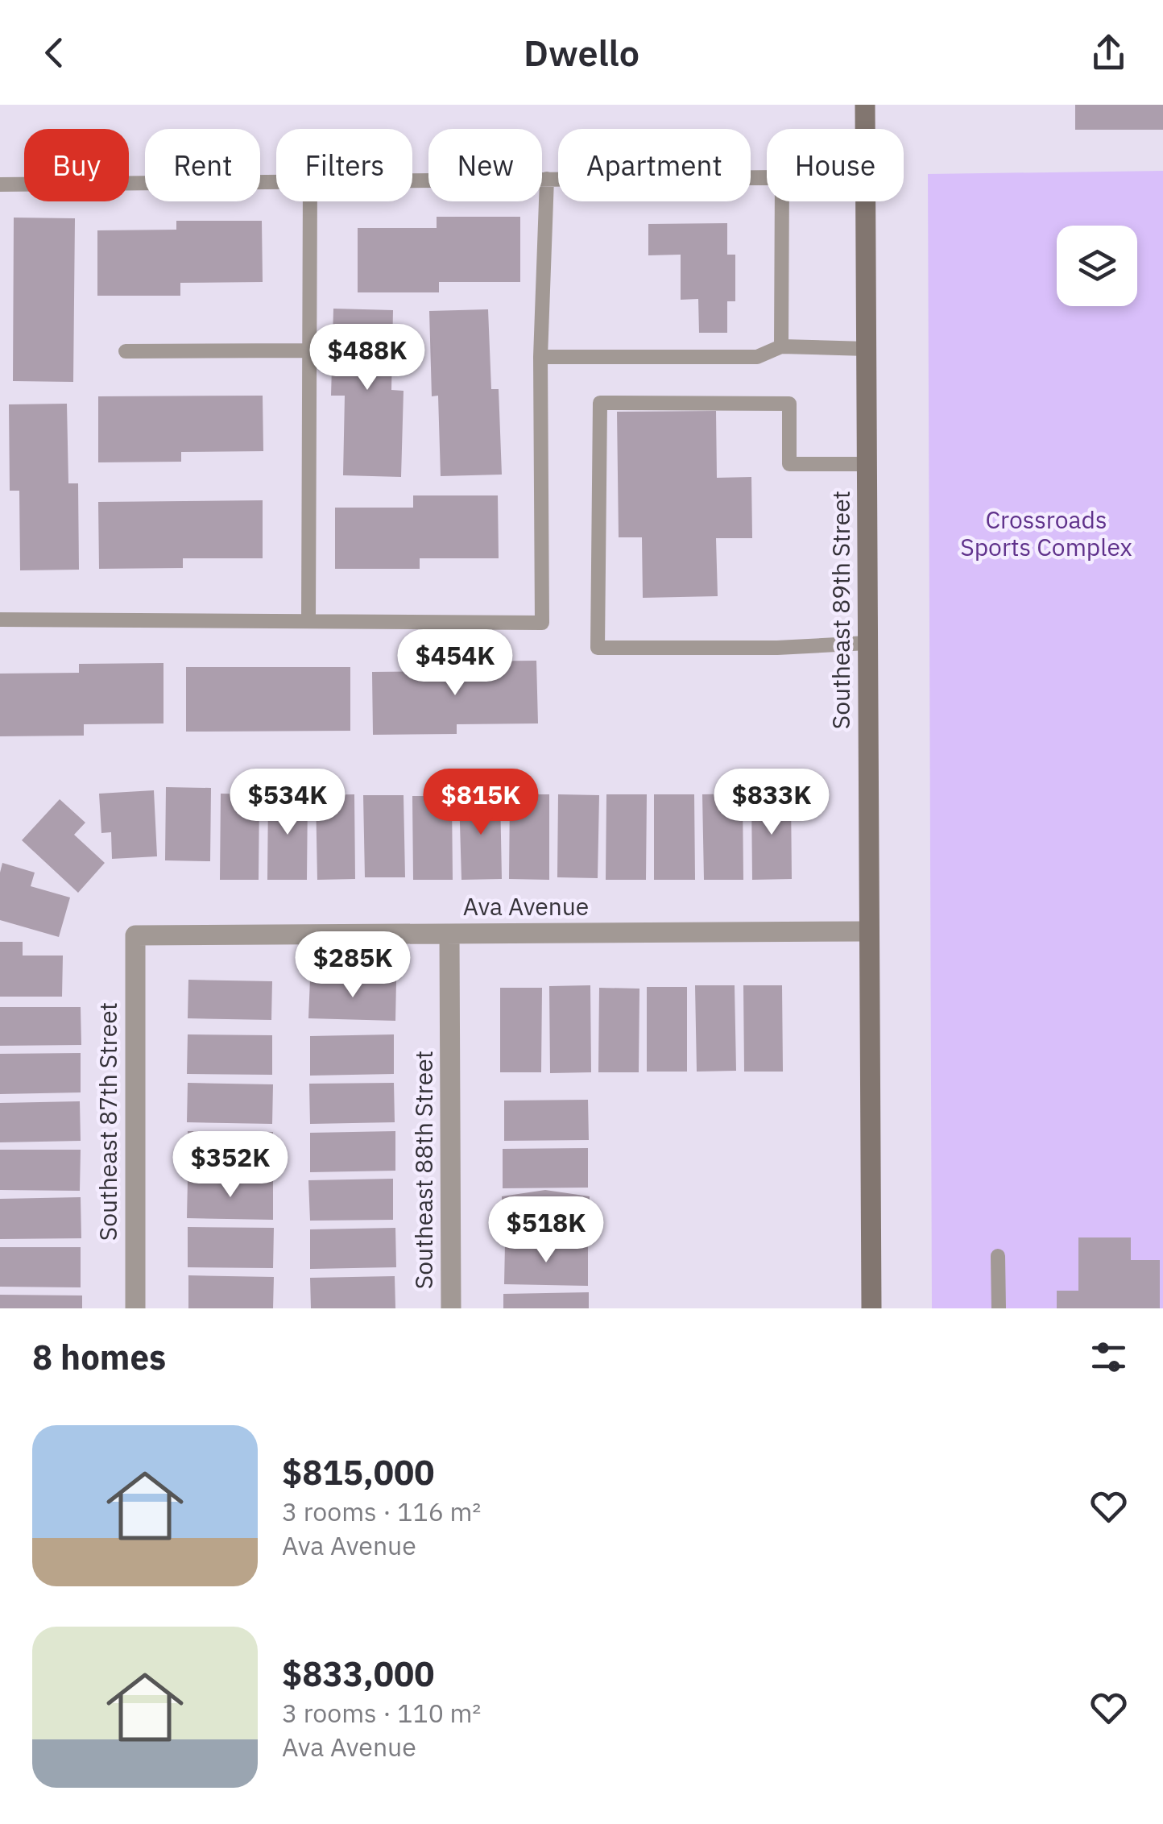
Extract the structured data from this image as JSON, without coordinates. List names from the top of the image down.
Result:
{
  "streets": {
    "main road": ["Southeast 89th Street"],
    "street": ["Ava Avenue", "Southeast 87th Street", "Southeast 88th Street"]
  },
  "crossings": [
    ["Southeast 89th Street", "Ava Avenue"],
    ["Ava Avenue", "Southeast 87th Street"],
    ["Ava Avenue", "Southeast 88th Street"]
  ],
  "parks": ["Crossroads Sports Complex"],
  "page": {
    "header": "Dwello",
    "chip": [
      "Buy",
      "Rent",
      "Filters",
      "New",
      "Apartment",
      "House"
    ],
    "price": [
      "$488K",
      "$454K",
      "$534K",
      "$815K",
      "$833K",
      "$285K",
      "$352K",
      "$518K"
    ],
    "heading": "8 homes",
    "list": [
      {
        "name": "$815,000",
        "note": "3 rooms · 116 m² · Ava Avenue"
      },
      {
        "name": "$833,000",
        "note": "3 rooms · 110 m² · Ava Avenue"
      }
    ]
  }
}
